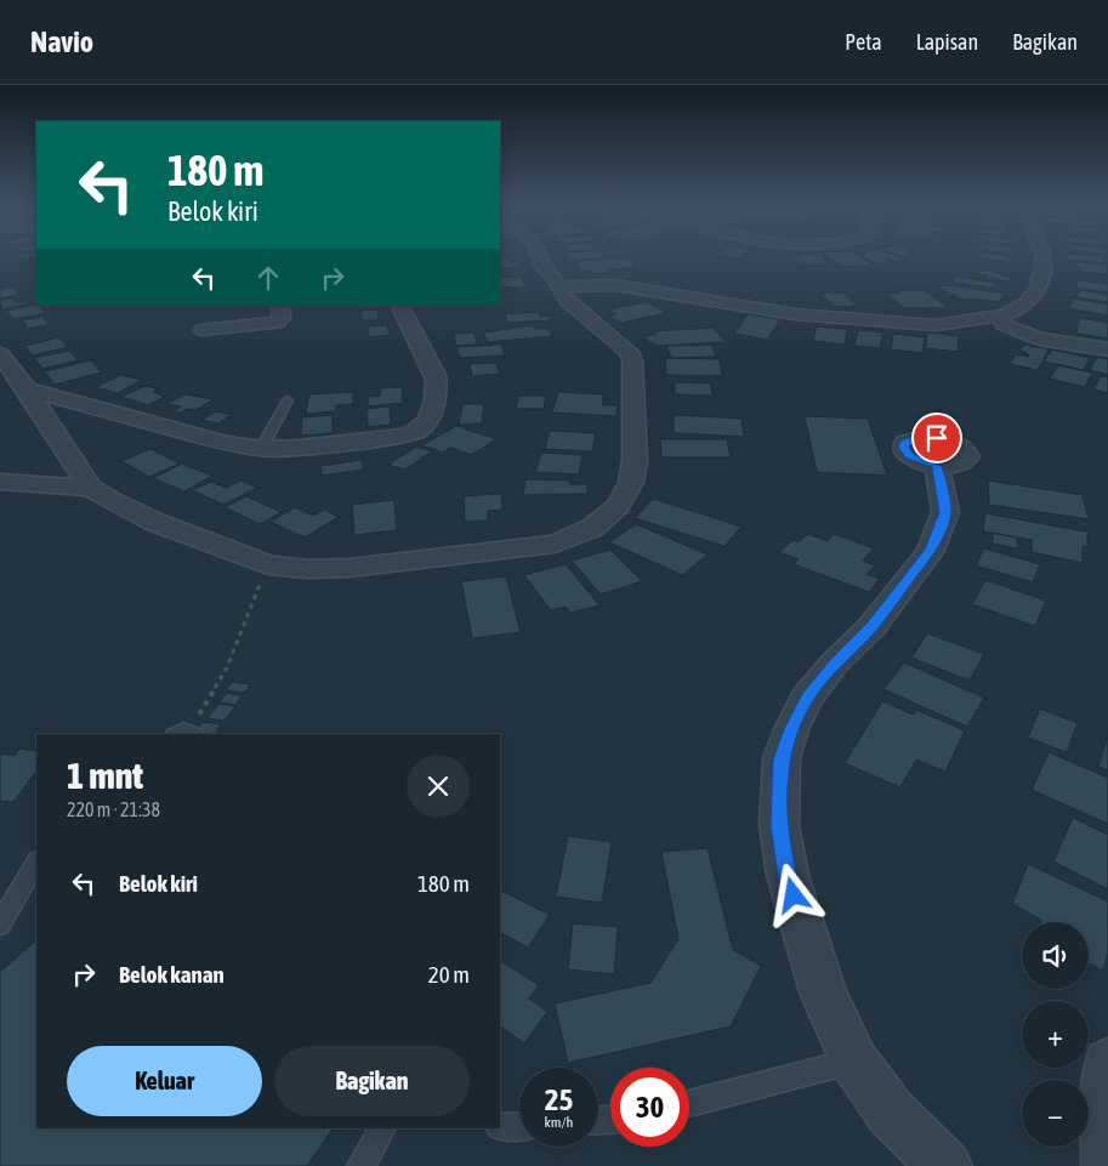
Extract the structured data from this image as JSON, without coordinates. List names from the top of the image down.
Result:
{
  "page": {
    "header": "Navio",
    "nav": ["Peta", "Lapisan", "Bagikan"],
    "turn": ["180 m", "Belok kiri"],
    "heading": ["1 mnt", "220 m · 21:38"],
    "list": [
      {
        "name": "Belok kiri",
        "value": "180 m"
      },
      {
        "name": "Belok kanan",
        "value": "20 m"
      }
    ],
    "map_buttons": ["+", "−"],
    "buttons": ["Keluar", "Bagikan"],
    "speed": "25 km/h",
    "limit": "30"
  }
}
